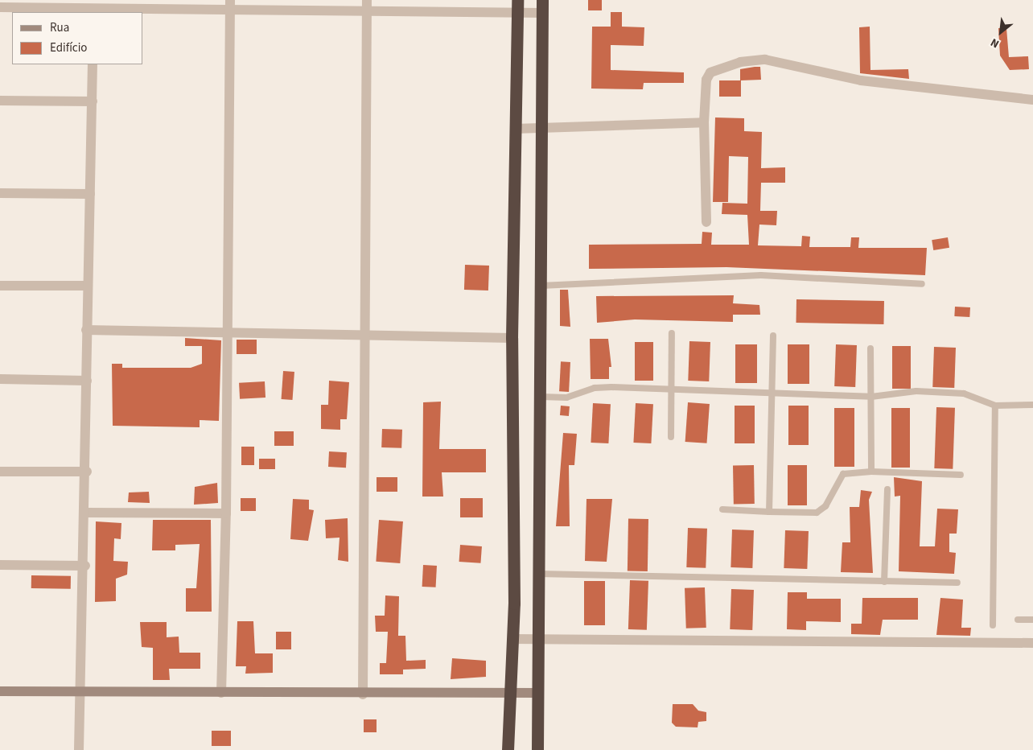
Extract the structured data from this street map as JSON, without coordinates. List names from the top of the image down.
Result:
{
  "legend": ["Rua", "Edifício"],
  "north": "bottom left"
}
